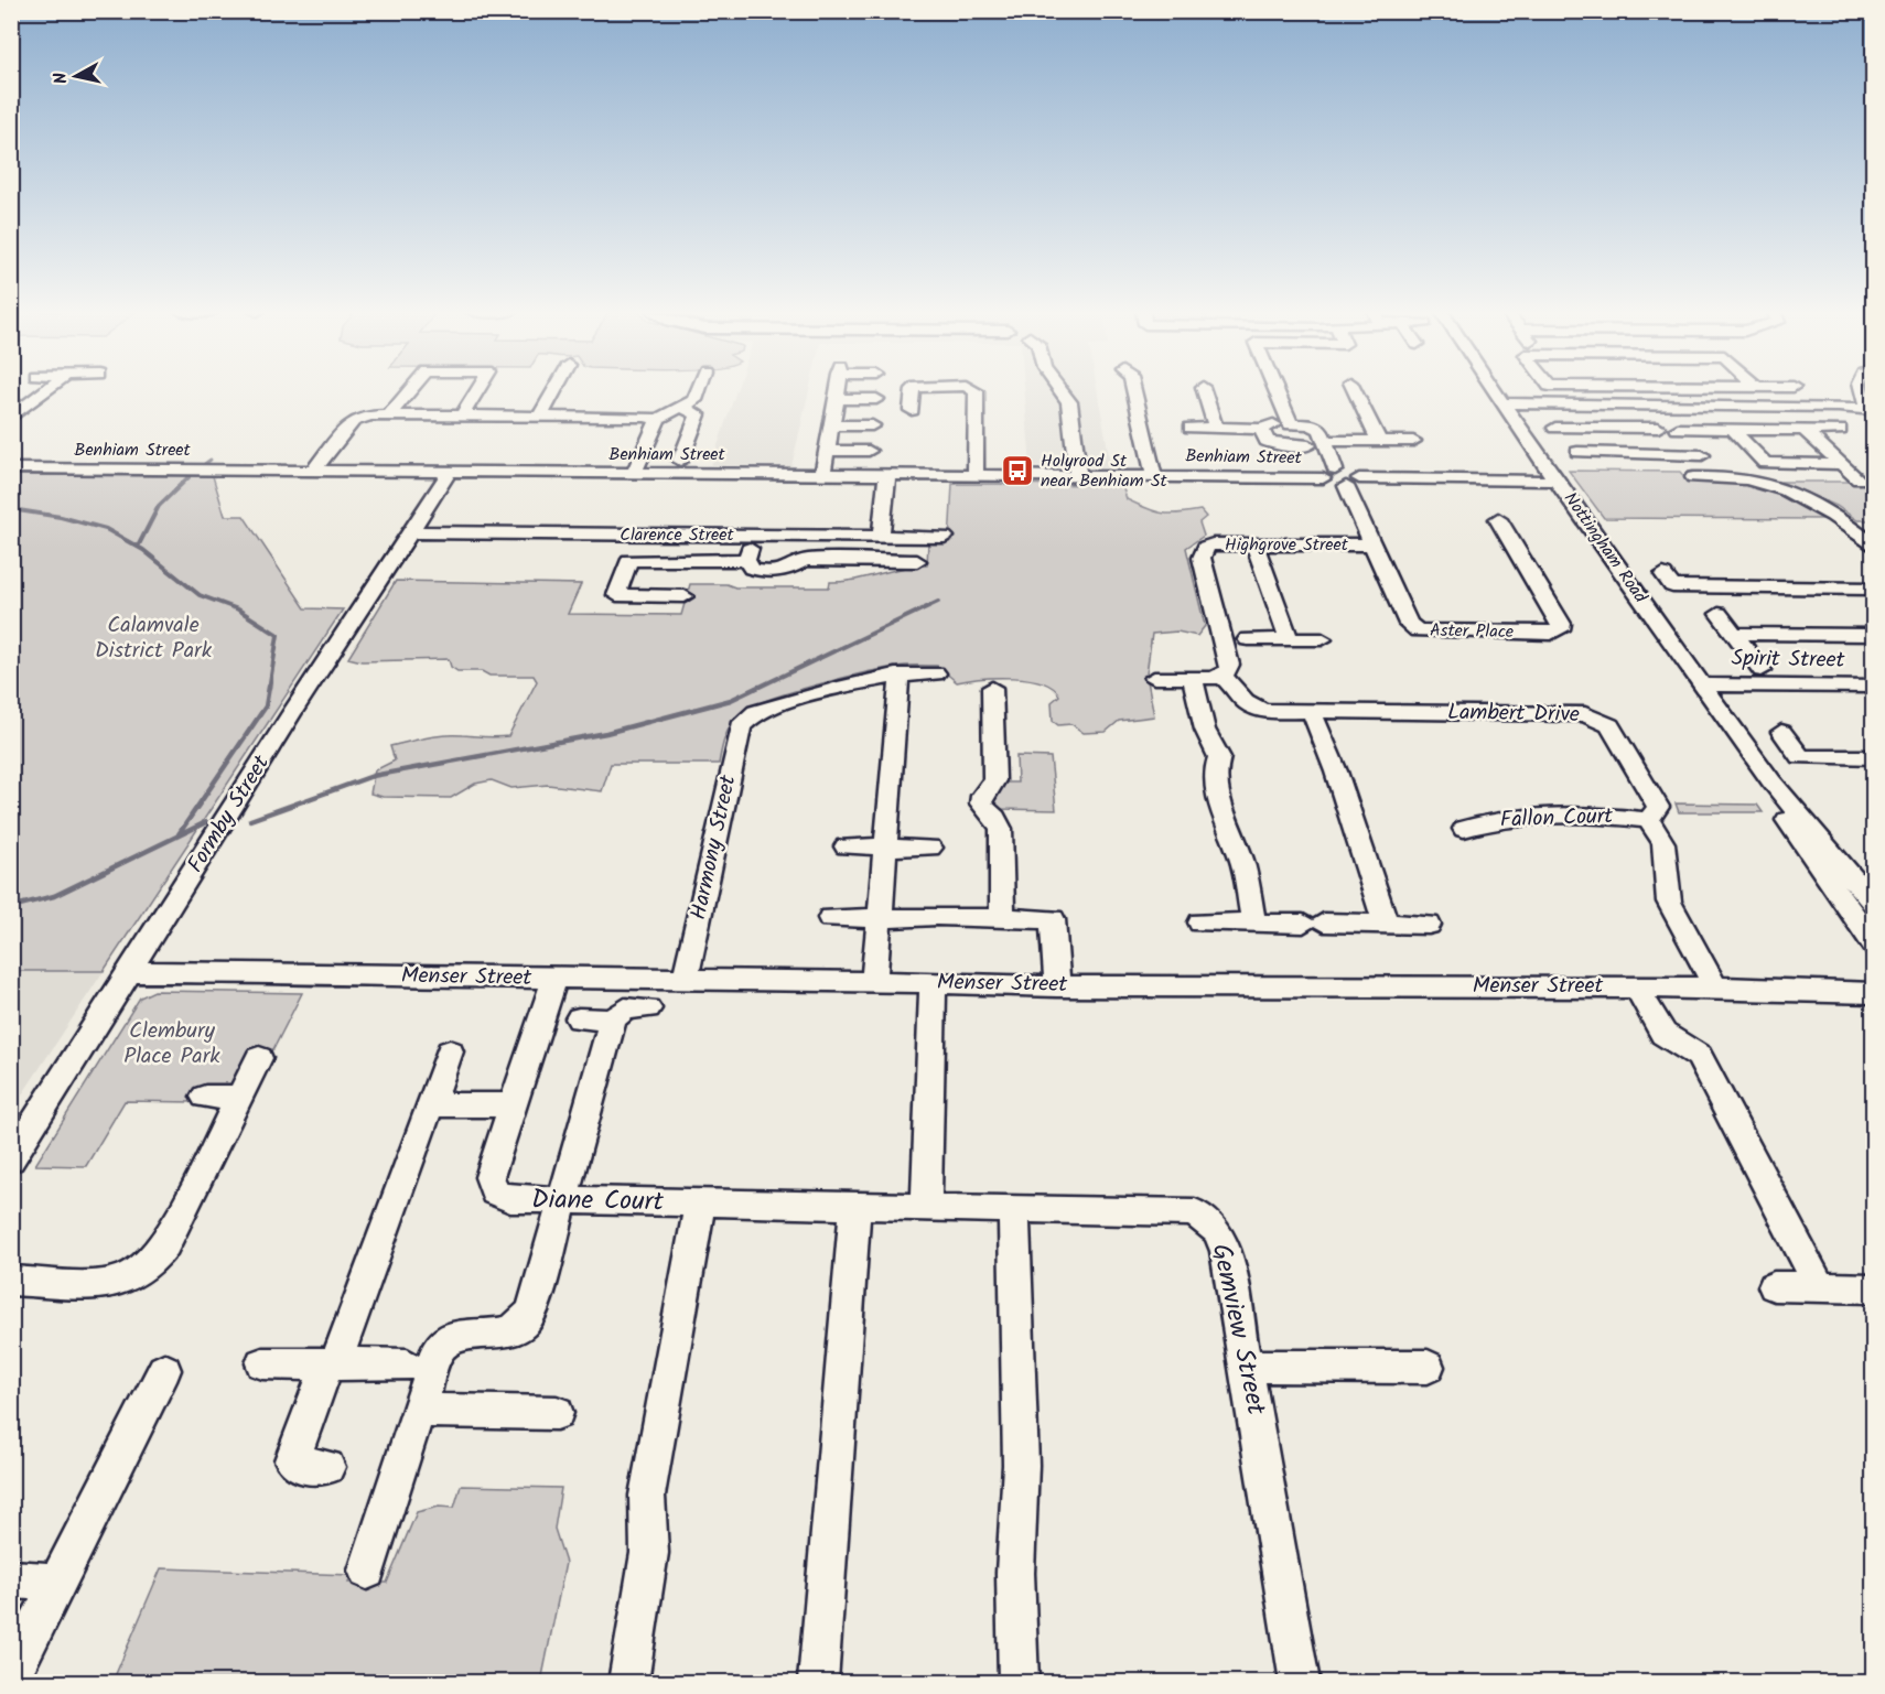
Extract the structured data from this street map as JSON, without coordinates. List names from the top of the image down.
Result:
{
  "streets": {
    "street": [
      "Benhiam Street",
      "Clarence Street",
      "Highgrove Street",
      "Nottingham Road",
      "Aster Place",
      "Spirit Street",
      "Lambert Drive",
      "Formby Street",
      "Fallon Court",
      "Harmony Street",
      "Menser Street",
      "Diane Court",
      "Gemview Street"
    ]
  },
  "crossings": [
    ["Benhiam Street", "Aster Place"],
    ["Benhiam Street", "Formby Street"],
    ["Clarence Street", "Formby Street"],
    ["Highgrove Street", "Aster Place"],
    ["Nottingham Road", "Spirit Street"],
    ["Lambert Drive", "Fallon Court"],
    ["Lambert Drive", "Menser Street"],
    ["Formby Street", "Menser Street"],
    ["Harmony Street", "Menser Street"],
    ["Menser Street", "Diane Court"],
    ["Diane Court", "Gemview Street"]
  ],
  "parks": ["Calamvale District Park", "Clembury Place Park"],
  "places": {
    "bus stop": ["Holyrood St near Benhiam St"]
  },
  "north": "left"
}
